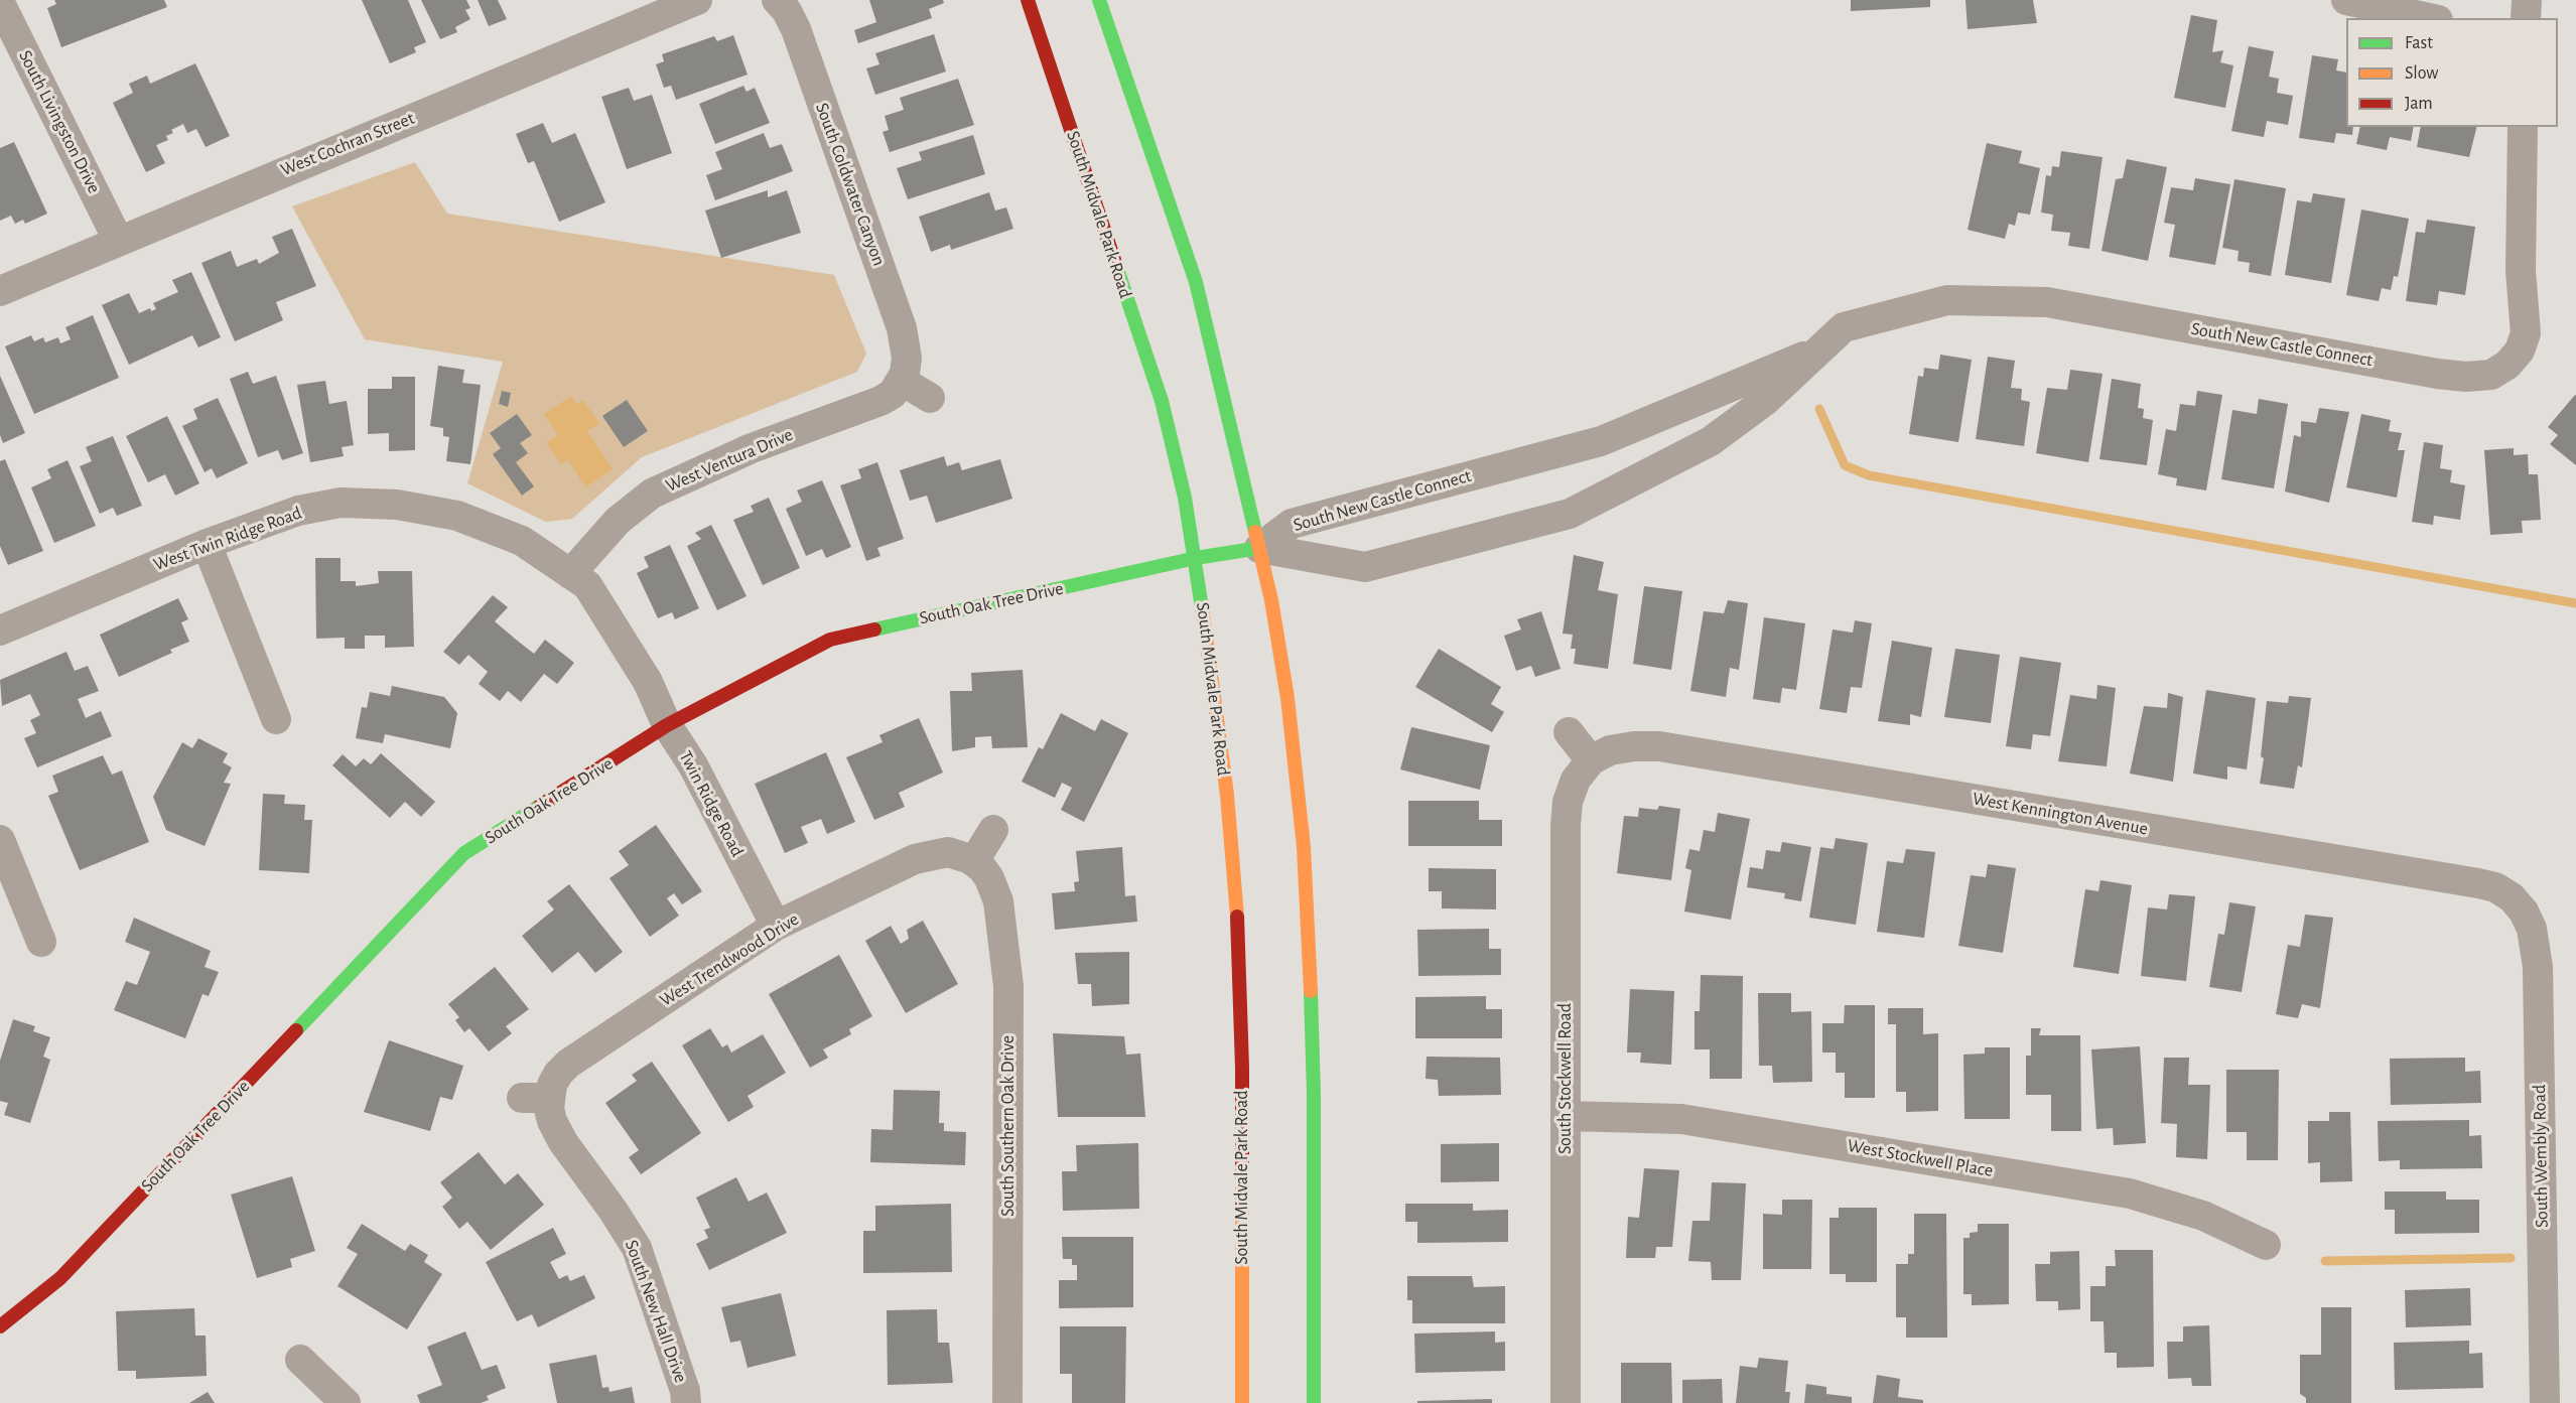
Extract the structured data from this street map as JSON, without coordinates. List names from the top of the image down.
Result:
{
  "streets": {
    "main road": ["South Midvale Park Road", "South Oak Tree Drive"],
    "street": [
      "South Livingston Drive",
      "West Cochran Street",
      "South Coldwater Canyon",
      "South New Castle Connect",
      "West Ventura Drive",
      "West Twin Ridge Road",
      "Twin Ridge Road",
      "West Kennington Avenue",
      "West Trendwood Drive",
      "South Stockwell Road",
      "South Southern Oak Drive",
      "South Wembly Road",
      "West Stockwell Place",
      "South New Hall Drive"
    ]
  },
  "crossings": [
    ["South Livingston Drive", "West Cochran Street"],
    ["South Coldwater Canyon", "West Ventura Drive"],
    ["South Midvale Park Road", "South Oak Tree Drive"],
    ["South New Castle Connect", "South Oak Tree Drive"],
    ["West Ventura Drive", "West Twin Ridge Road"],
    ["West Twin Ridge Road", "Twin Ridge Road"],
    ["South Oak Tree Drive", "Twin Ridge Road"],
    ["Twin Ridge Road", "West Trendwood Drive"],
    ["West Kennington Avenue", "South Stockwell Road"],
    ["West Kennington Avenue", "South Wembly Road"],
    ["West Trendwood Drive", "South Southern Oak Drive"],
    ["West Trendwood Drive", "South New Hall Drive"],
    ["South Stockwell Road", "West Stockwell Place"]
  ],
  "legend": ["Fast", "Slow", "Jam"]
}
